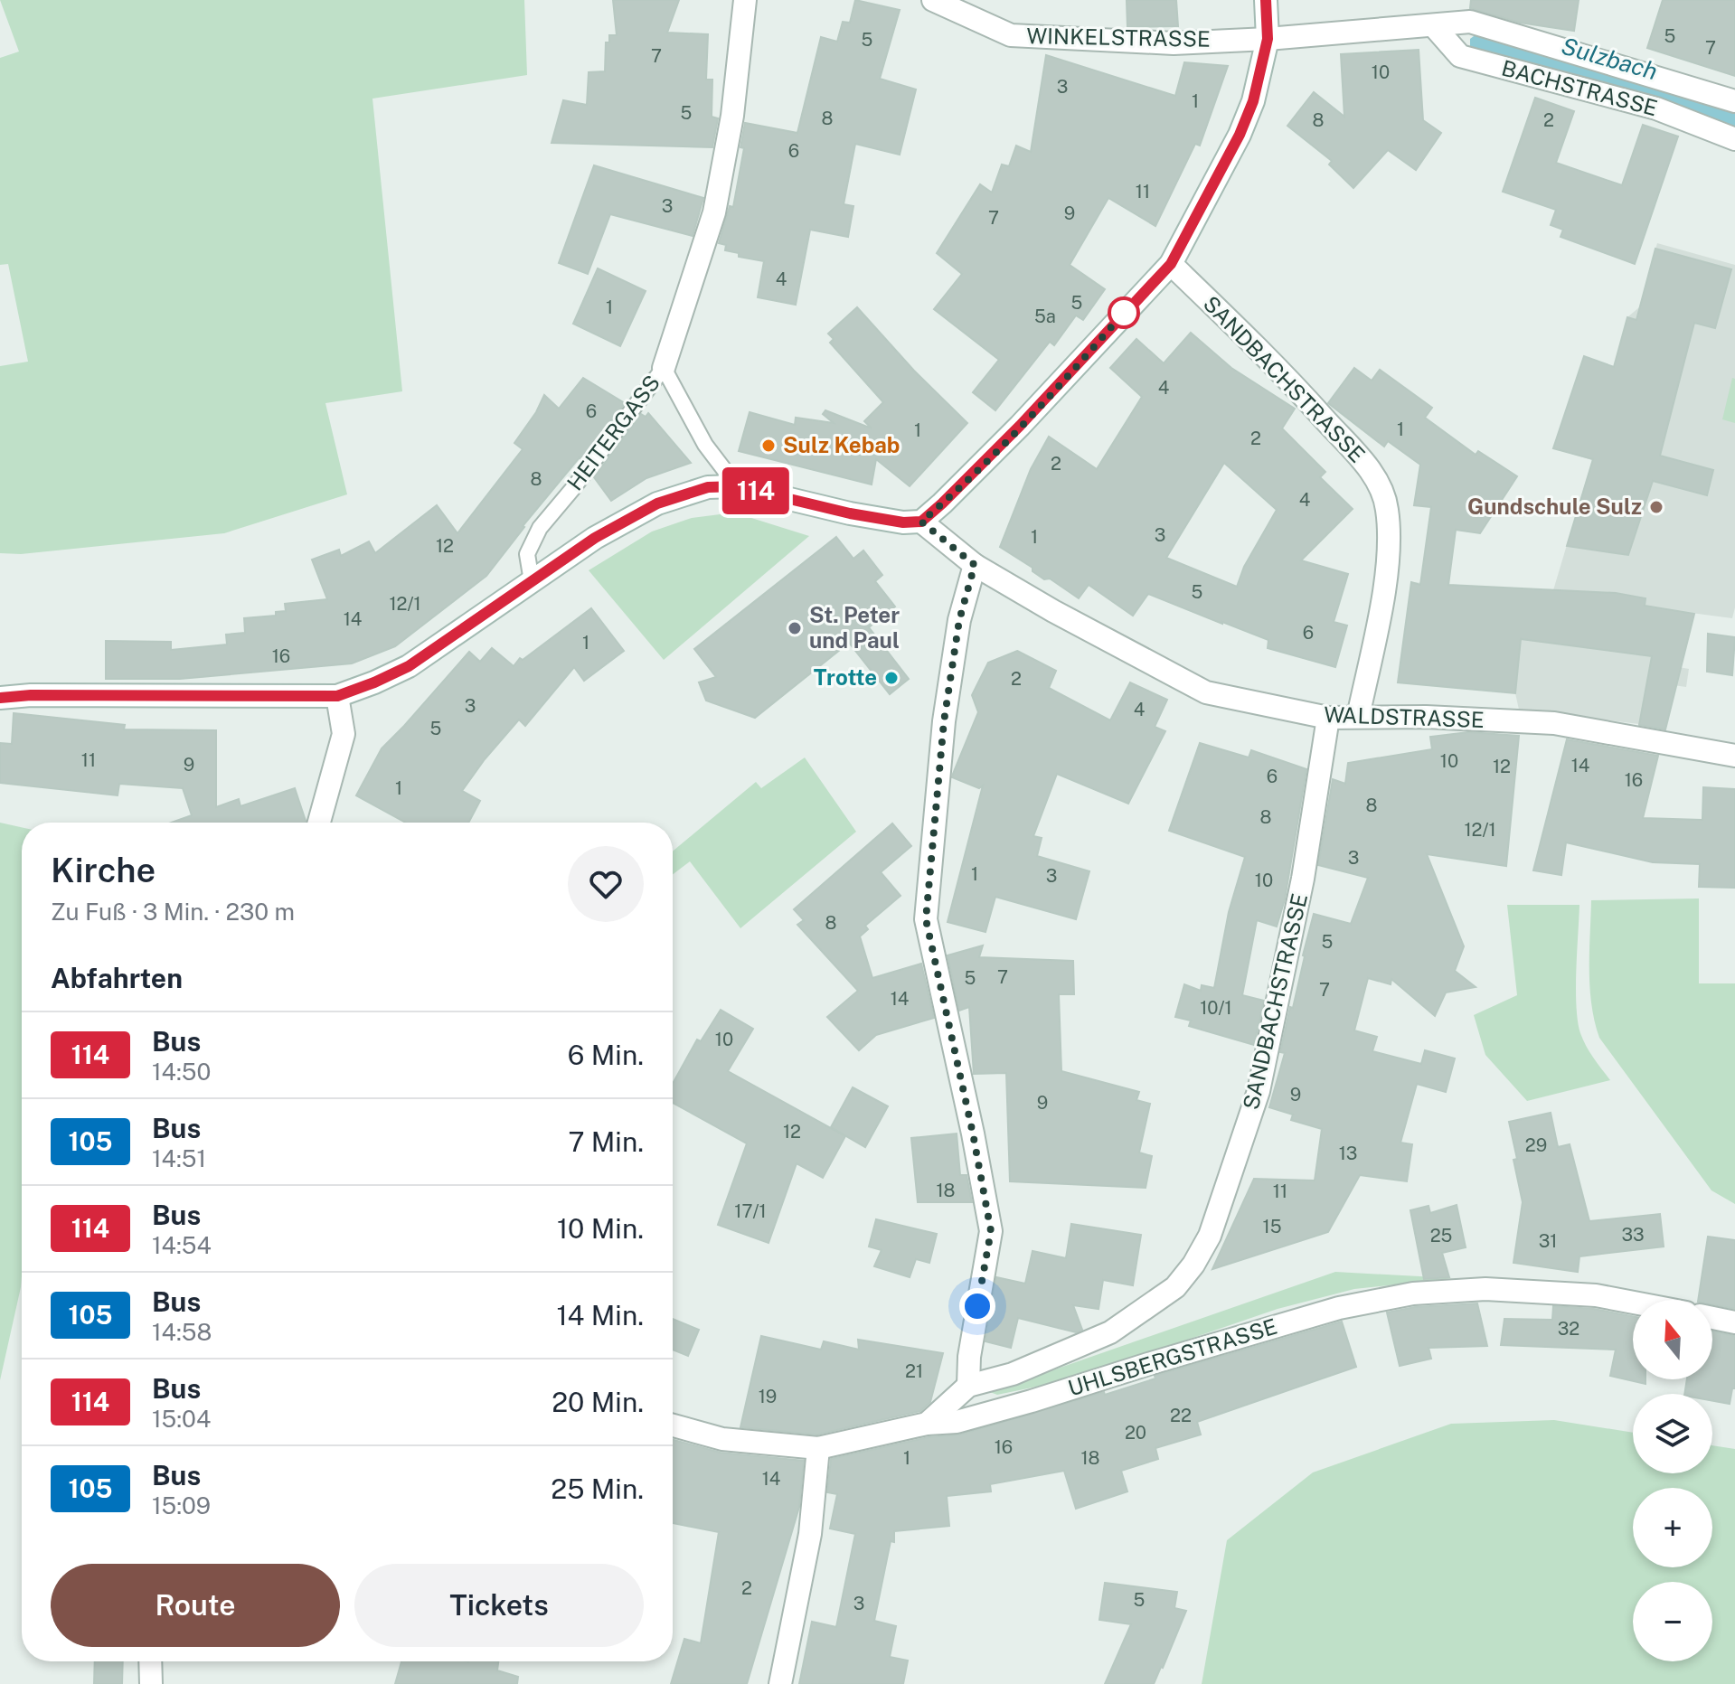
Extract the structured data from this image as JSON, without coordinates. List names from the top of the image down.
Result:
{
  "streets": {
    "street": [
      "WINKELSTRASSE",
      "BACHSTRASSE",
      "SANDBACHSTRASSE",
      "WALDSTRASSE",
      "UHLSBERGSTRASSE"
    ],
    "lane": ["HEITERGASS"]
  },
  "crossings": [
    ["WINKELSTRASSE", "BACHSTRASSE"],
    ["SANDBACHSTRASSE", "WALDSTRASSE"],
    ["SANDBACHSTRASSE", "UHLSBERGSTRASSE"]
  ],
  "water": ["Sulzbach"],
  "places": [
    "Sulz Kebab",
    "Gundschule Sulz",
    "St. Peter und Paul",
    "Trotte"
  ],
  "lines": ["bus line 114"],
  "house_numbers": [
    "5",
    "5",
    "7",
    "7",
    "10",
    "3",
    "1",
    "5",
    "8",
    "8",
    "2",
    "6",
    "11",
    "3",
    "9",
    "7",
    "4",
    "5",
    "1",
    "5a",
    "4",
    "6",
    "1",
    "1",
    "2",
    "2",
    "8",
    "4",
    "3",
    "1",
    "12",
    "5",
    "12/1",
    "14",
    "6",
    "1",
    "16",
    "2",
    "3",
    "4",
    "5",
    "11",
    "10",
    "9",
    "14",
    "12",
    "6",
    "16",
    "1",
    "8",
    "8",
    "12/1",
    "3",
    "1",
    "3",
    "10",
    "8",
    "5",
    "7",
    "5",
    "7",
    "14",
    "10/1",
    "10",
    "9",
    "9",
    "12",
    "29",
    "13",
    "18",
    "11",
    "17/1",
    "15",
    "33",
    "25",
    "31",
    "32",
    "21",
    "19",
    "22",
    "20",
    "16",
    "1",
    "18",
    "14",
    "2",
    "5",
    "3"
  ],
  "north": "top",
  "page": {
    "on_map": "114",
    "heading": [
      ["Kirche", "Zu Fuß · 3 Min. · 230 m"],
      "Abfahrten"
    ],
    "list": [
      {
        "mark": "114",
        "name": "Bus",
        "note": "14:50",
        "value": "6 Min."
      },
      {
        "mark": "105",
        "name": "Bus",
        "note": "14:51",
        "value": "7 Min."
      },
      {
        "mark": "114",
        "name": "Bus",
        "note": "14:54",
        "value": "10 Min."
      },
      {
        "mark": "105",
        "name": "Bus",
        "note": "14:58",
        "value": "14 Min."
      },
      {
        "mark": "114",
        "name": "Bus",
        "note": "15:04",
        "value": "20 Min."
      },
      {
        "mark": "105",
        "name": "Bus",
        "note": "15:09",
        "value": "25 Min."
      }
    ],
    "map_buttons": ["+", "−"],
    "buttons": ["Route", "Tickets"]
  }
}
